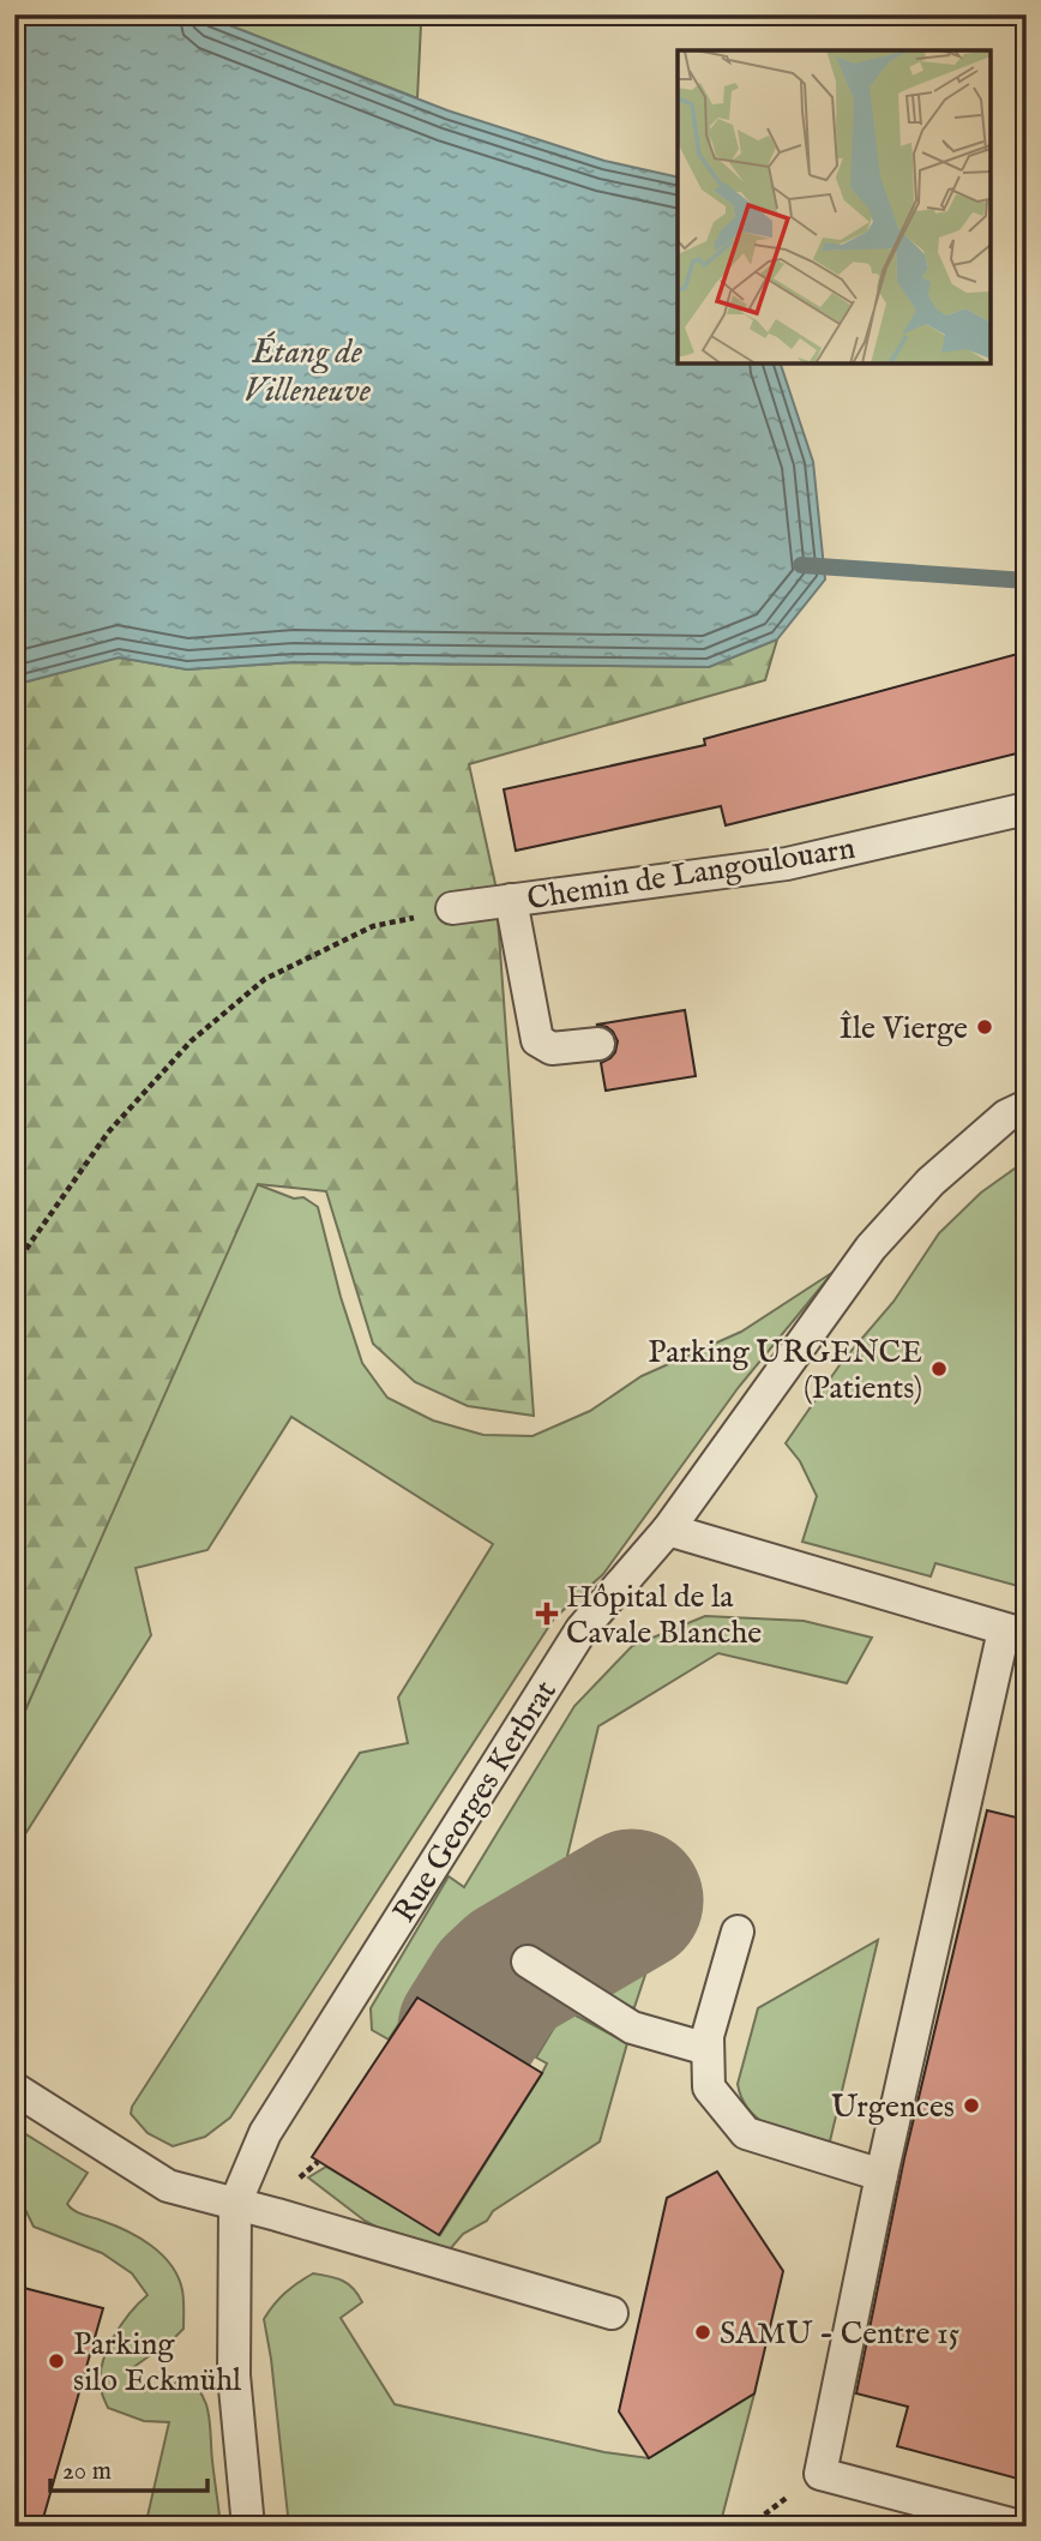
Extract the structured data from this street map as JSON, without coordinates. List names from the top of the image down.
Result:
{
  "streets": {
    "lane": ["Chemin de Langoulouarn", "Rue Georges Kerbrat"]
  },
  "water": ["Étang de Villeneuve"],
  "places": {
    "other": [
      "Île Vierge",
      "Parking URGENCE (Patients)",
      "Urgences",
      "SAMU - Centre 15",
      "Parking silo Eckmühl"
    ],
    "health": ["Hôpital de la Cavale Blanche"]
  },
  "scale_bar": "20 m"
}
